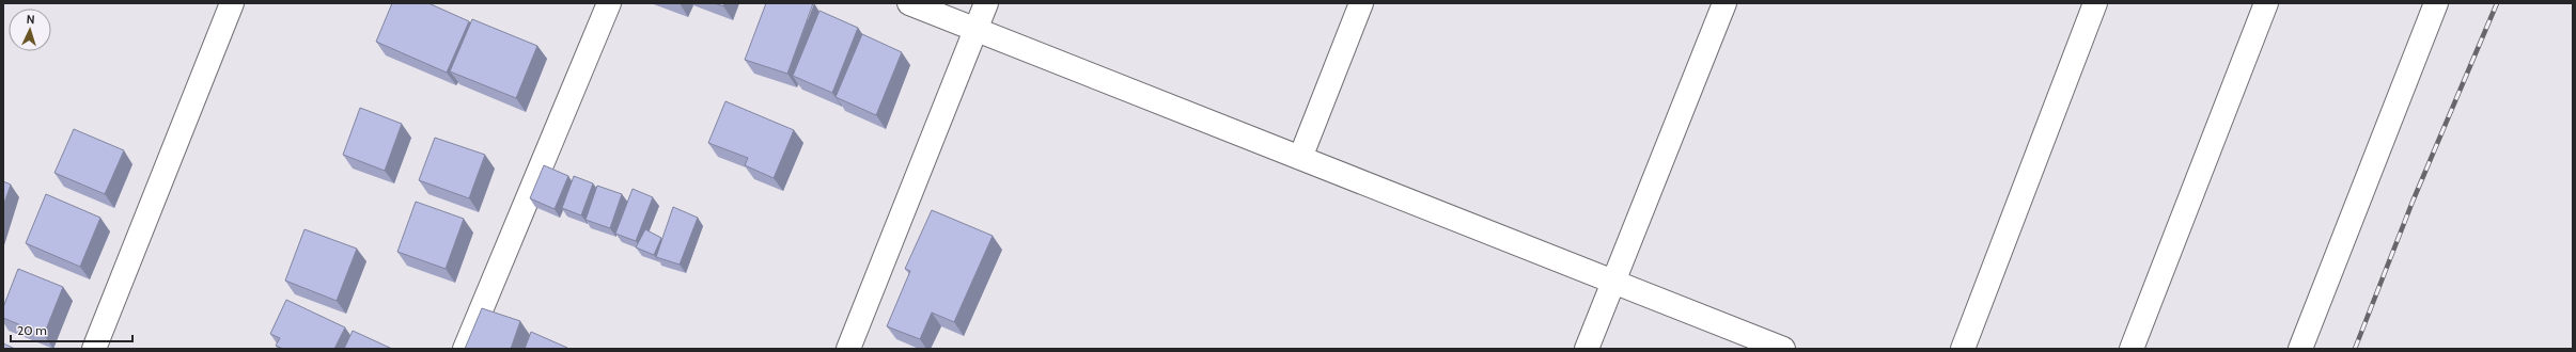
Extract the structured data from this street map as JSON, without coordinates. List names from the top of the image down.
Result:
{
  "scale_bar": "20 m",
  "north": "top"
}
